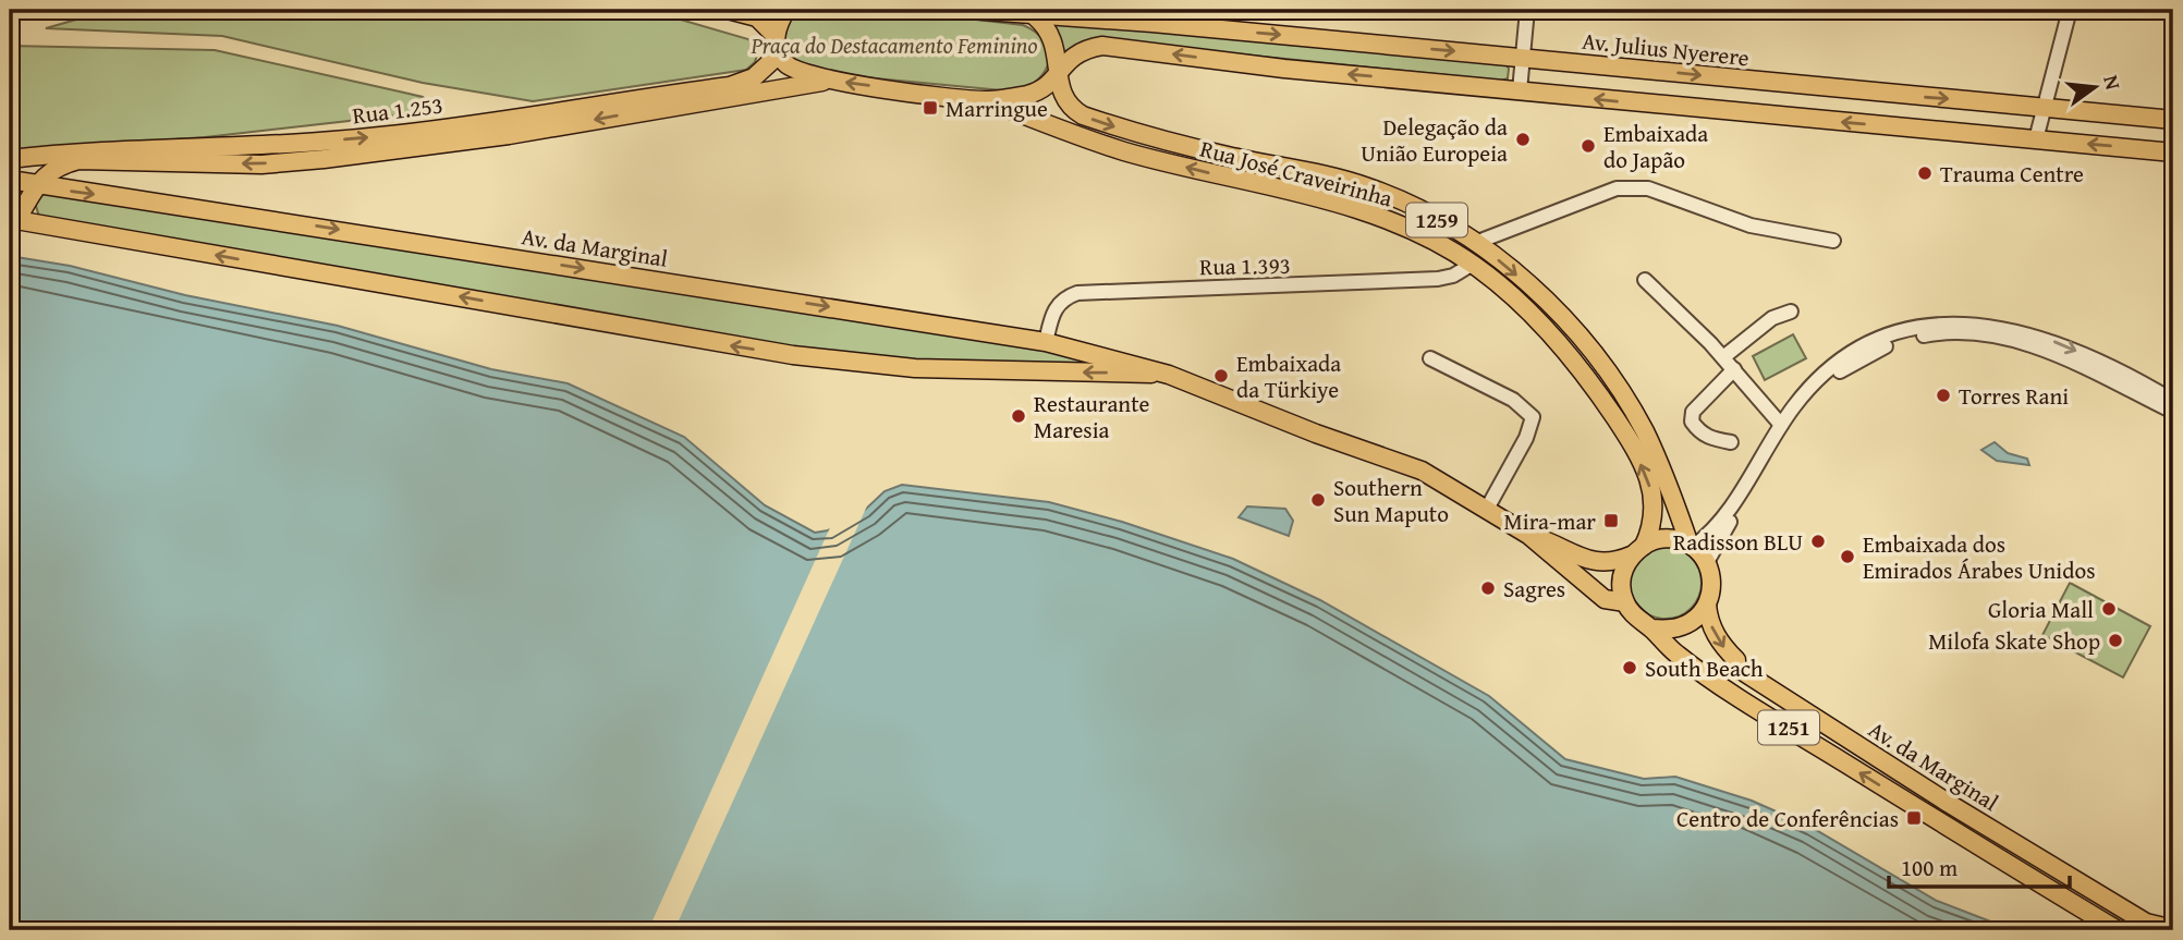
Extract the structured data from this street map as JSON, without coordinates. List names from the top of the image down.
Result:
{
  "streets": {
    "main road": [
      "Av. Julius Nyerere",
      "Rua 1.253",
      "Rua José Craveirinha",
      "1259",
      "Av. da Marginal",
      "1251"
    ],
    "street": ["Rua 1.393"]
  },
  "crossings": [
    ["Rua José Craveirinha", "Av. da Marginal"],
    ["Rua José Craveirinha", "Rua 1.393"],
    ["Av. da Marginal", "Rua 1.393"]
  ],
  "parks": ["Praça do Destacamento Feminino"],
  "places": {
    "transit": ["Marringue", "Mira-mar", "Centro de Conferências"],
    "other": [
      "Delegação da União Europeia",
      "Embaixada do Japão",
      "Trauma Centre",
      "Embaixada da Türkiye",
      "Torres Rani",
      "Restaurante Maresia",
      "Southern Sun Maputo",
      "Radisson BLU",
      "Embaixada dos Emirados Árabes Unidos",
      "Sagres",
      "Gloria Mall",
      "Milofa Skate Shop",
      "South Beach"
    ]
  },
  "scale_bar": "100 m",
  "north": "right"
}
